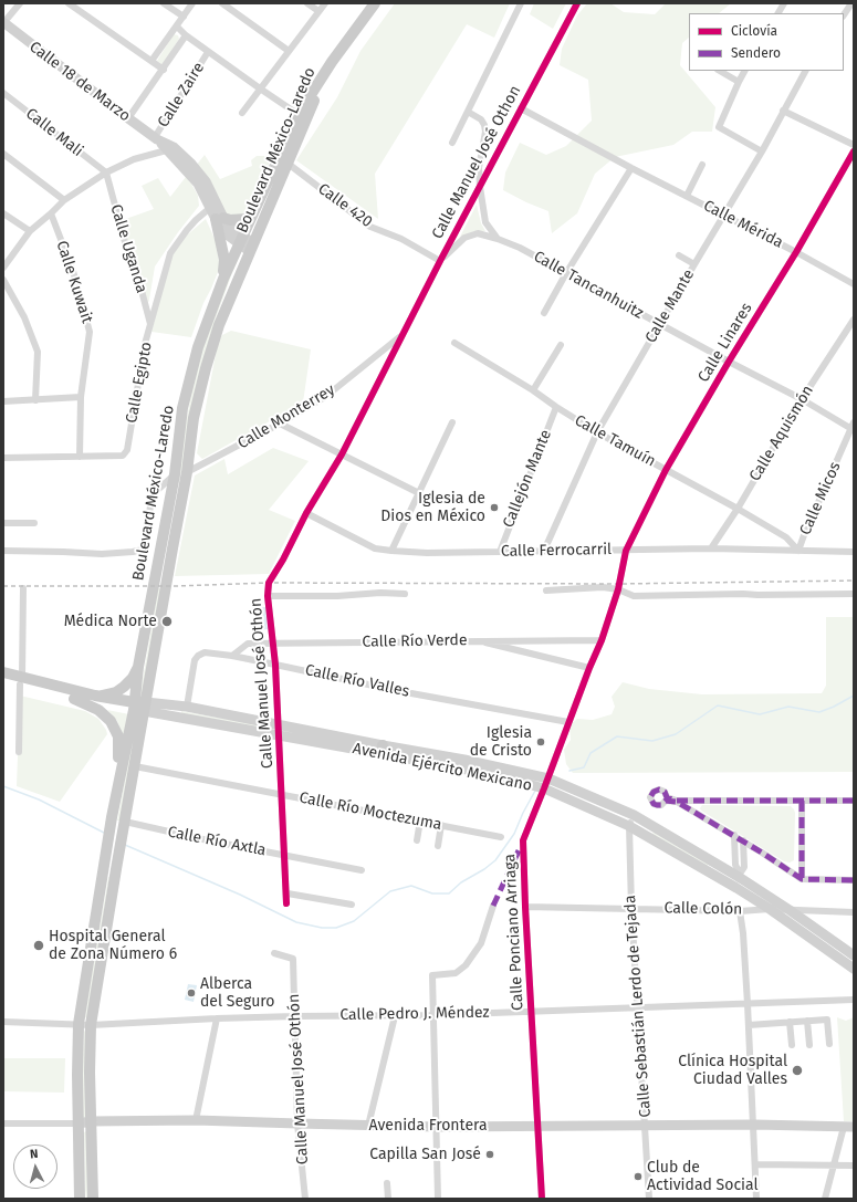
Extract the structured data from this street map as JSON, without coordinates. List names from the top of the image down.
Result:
{
  "streets": {
    "main road": [
      "Calle 18 de Marzo",
      "Boulevard México-Laredo",
      "Avenida Ejército Mexicano",
      "Avenida Frontera"
    ],
    "street": [
      "Calle Zaire",
      "Calle Mali",
      "Calle Manuel José Othon",
      "Calle 420",
      "Calle Mérida",
      "Calle Uganda",
      "Calle Kuwait",
      "Calle Tancanhuitz",
      "Calle Mante",
      "Calle Linares",
      "Calle Egipto",
      "Calle Monterrey",
      "Calle Aquismón",
      "Calle Tamuín",
      "Callejón Mante",
      "Calle Micos",
      "Calle Ferrocarril",
      "Calle Río Verde",
      "Calle Río Valles",
      "Calle Manuel José Othón",
      "Calle Río Moctezuma",
      "Calle Río Axtla",
      "Calle Colón",
      "Calle Ponciano Arriaga",
      "Calle Sebastián Lerdo de Tejada",
      "Calle Pedro J. Méndez"
    ]
  },
  "crossings": [
    ["Calle 18 de Marzo", "Calle Zaire"],
    ["Calle 18 de Marzo", "Boulevard México-Laredo"],
    ["Calle 18 de Marzo", "Calle Egipto"],
    ["Calle Mali", "Calle Uganda"],
    ["Boulevard México-Laredo", "Calle 420"],
    ["Boulevard México-Laredo", "Calle Monterrey"],
    ["Boulevard México-Laredo", "Avenida Ejército Mexicano"],
    ["Boulevard México-Laredo", "Calle Río Moctezuma"],
    ["Boulevard México-Laredo", "Calle Río Axtla"],
    ["Boulevard México-Laredo", "Calle Pedro J. Méndez"],
    ["Boulevard México-Laredo", "Avenida Frontera"],
    ["Calle Manuel José Othon", "Calle 420"],
    ["Calle Manuel José Othon", "Calle Mérida"],
    ["Calle Manuel José Othon", "Calle Tancanhuitz"],
    ["Calle Manuel José Othon", "Calle Monterrey"],
    ["Calle Manuel José Othon", "Calle Manuel José Othón"],
    ["Calle 420", "Calle Tancanhuitz"],
    ["Calle Mérida", "Calle Mante"],
    ["Calle Mérida", "Calle Linares"],
    ["Calle Uganda", "Calle Egipto"],
    ["Calle Kuwait", "Calle Egipto"],
    ["Calle Tancanhuitz", "Calle Mante"],
    ["Calle Tancanhuitz", "Calle Linares"],
    ["Calle Tancanhuitz", "Calle Aquismón"],
    ["Calle Tancanhuitz", "Calle Micos"],
    ["Calle Mante", "Calle Tamuín"],
    ["Calle Mante", "Calle Ferrocarril"],
    ["Calle Linares", "Calle Tamuín"],
    ["Calle Linares", "Calle Ferrocarril"],
    ["Calle Linares", "Calle Ponciano Arriaga"],
    ["Calle Monterrey", "Calle Manuel José Othón"],
    ["Calle Aquismón", "Calle Tamuín"],
    ["Calle Aquismón", "Calle Ferrocarril"],
    ["Calle Tamuín", "Callejón Mante"],
    ["Calle Tamuín", "Calle Micos"],
    ["Calle Tamuín", "Calle Ferrocarril"],
    ["Callejón Mante", "Calle Ferrocarril"],
    ["Calle Micos", "Calle Ferrocarril"],
    ["Calle Ferrocarril", "Calle Manuel José Othón"],
    ["Calle Ferrocarril", "Calle Ponciano Arriaga"],
    ["Calle Río Verde", "Calle Río Valles"],
    ["Calle Río Verde", "Calle Manuel José Othón"],
    ["Calle Río Verde", "Calle Ponciano Arriaga"],
    ["Calle Río Valles", "Calle Manuel José Othón"],
    ["Calle Río Valles", "Avenida Ejército Mexicano"],
    ["Calle Río Valles", "Calle Ponciano Arriaga"],
    ["Calle Manuel José Othón", "Avenida Ejército Mexicano"],
    ["Calle Manuel José Othón", "Calle Río Moctezuma"],
    ["Calle Manuel José Othón", "Calle Río Axtla"],
    ["Calle Manuel José Othón", "Calle Pedro J. Méndez"],
    ["Calle Manuel José Othón", "Avenida Frontera"],
    ["Avenida Ejército Mexicano", "Calle Colón"],
    ["Avenida Ejército Mexicano", "Calle Ponciano Arriaga"],
    ["Avenida Ejército Mexicano", "Calle Sebastián Lerdo de Tejada"],
    ["Calle Colón", "Calle Ponciano Arriaga"],
    ["Calle Colón", "Calle Sebastián Lerdo de Tejada"],
    ["Calle Ponciano Arriaga", "Calle Pedro J. Méndez"],
    ["Calle Ponciano Arriaga", "Avenida Frontera"],
    ["Calle Sebastián Lerdo de Tejada", "Calle Pedro J. Méndez"],
    ["Calle Sebastián Lerdo de Tejada", "Avenida Frontera"]
  ],
  "places": [
    "Iglesia de Dios en México",
    "Médica Norte",
    "Iglesia de Cristo",
    "Hospital General de Zona Número 6",
    "Alberca del Seguro",
    "Clínica Hospital Ciudad Valles",
    "Capilla San José",
    "Club de Actividad Social"
  ],
  "legend": ["Ciclovía", "Sendero"],
  "north": "top"
}
